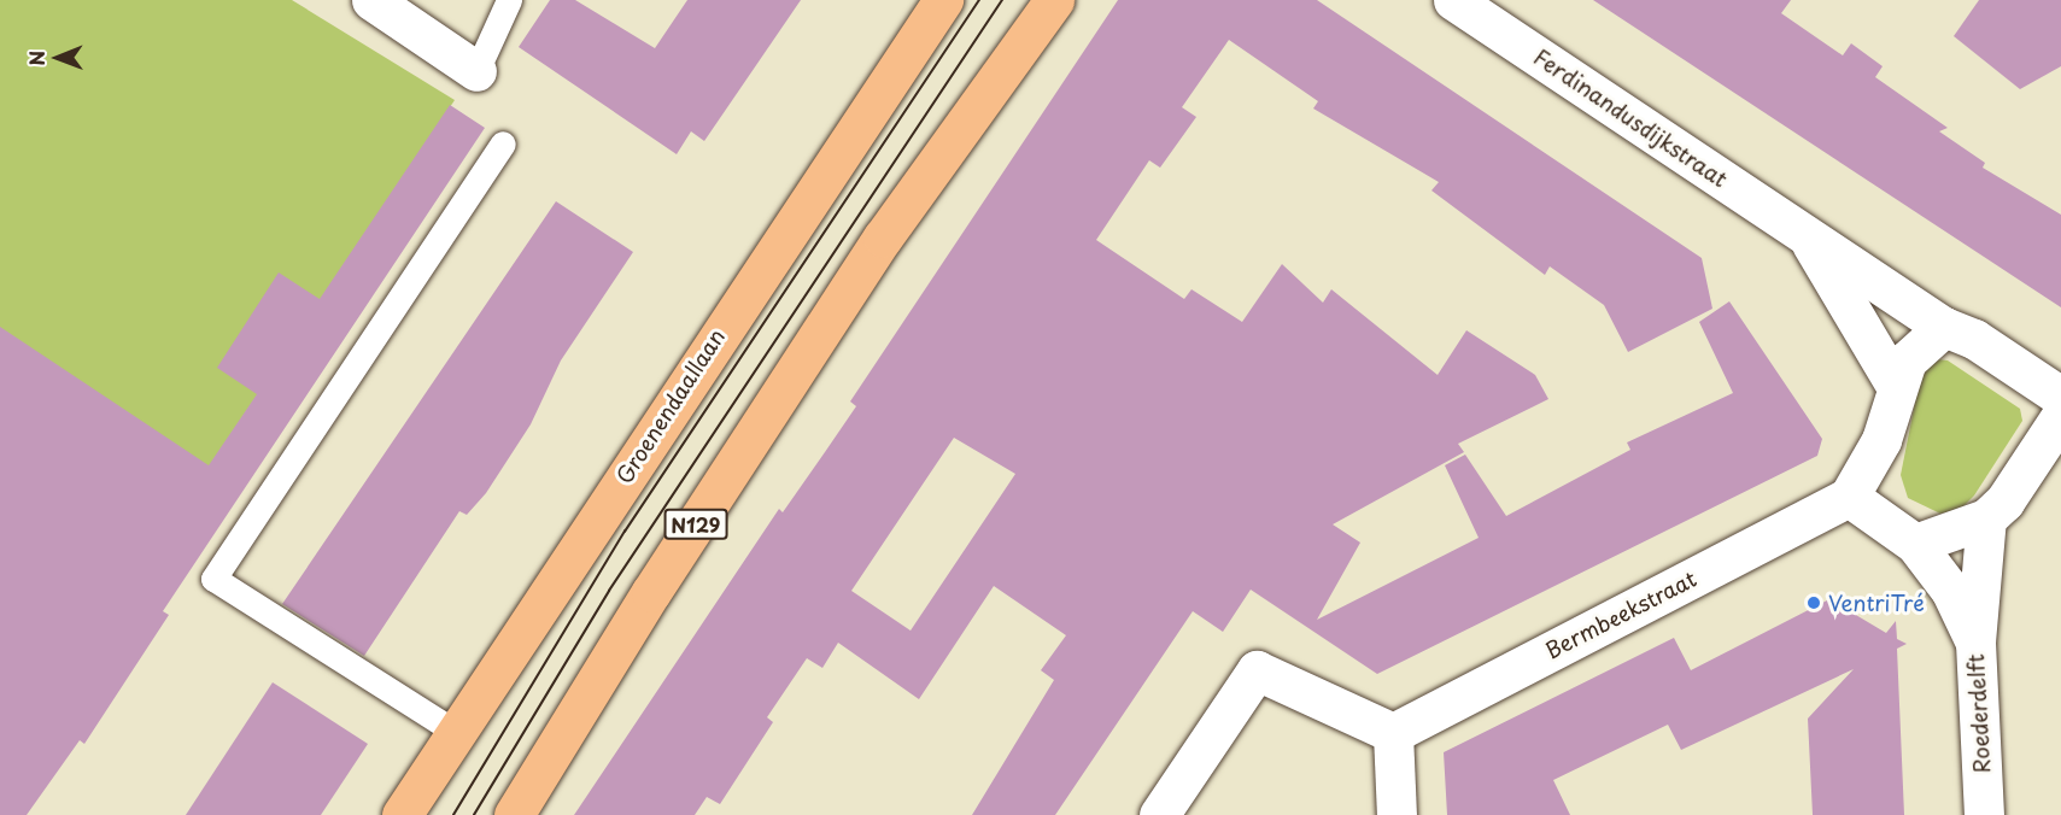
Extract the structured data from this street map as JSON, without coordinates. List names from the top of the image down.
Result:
{
  "streets": {
    "main road": ["Groenendaallaan", "N129"],
    "street": ["Ferdinandusdijkstraat", "Bermbeekstraat", "Roederdelft"]
  },
  "crossings": [
    ["Bermbeekstraat", "Roederdelft"]
  ],
  "places": ["VentriTré"],
  "north": "left"
}
